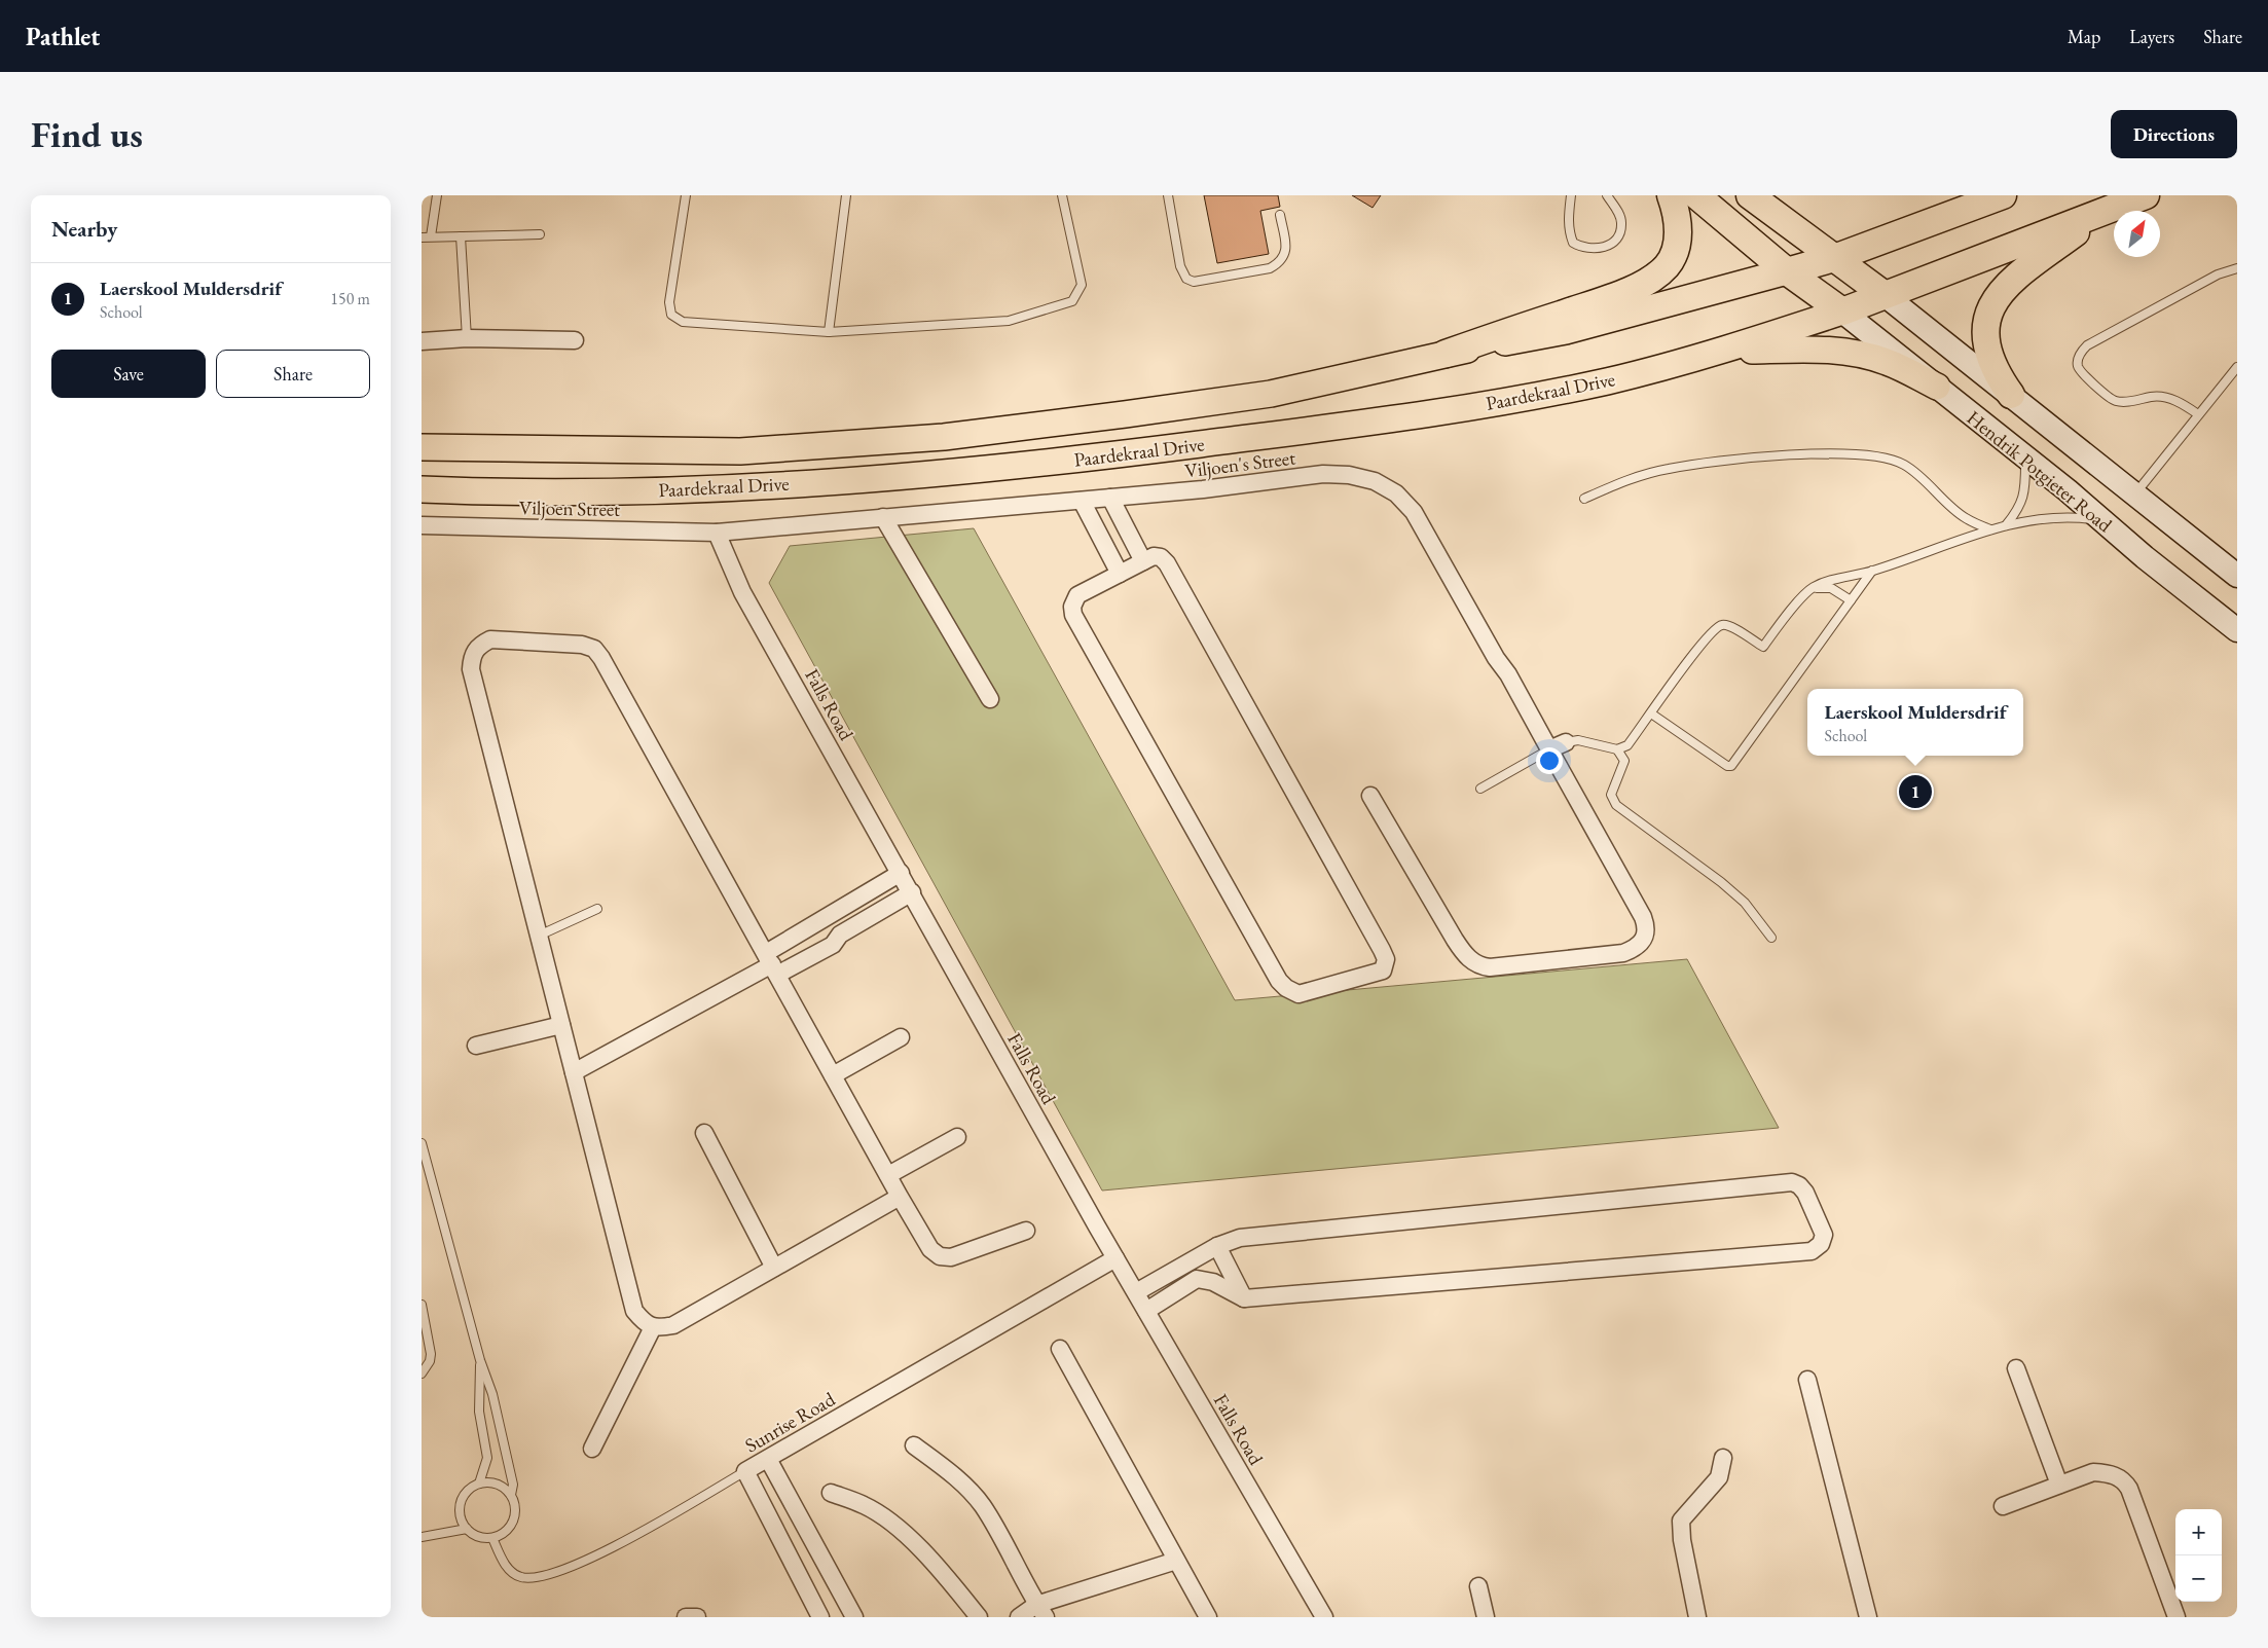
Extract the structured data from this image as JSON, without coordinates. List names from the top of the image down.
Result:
{
  "streets": {
    "main road": ["Paardekraal Drive", "Hendrik Potgieter Road"],
    "street": [
      "Viljoen's Street",
      "Viljoen Street",
      "Falls Road",
      "Sunrise Road"
    ]
  },
  "crossings": [
    ["Paardekraal Drive", "Hendrik Potgieter Road"],
    ["Viljoen's Street", "Viljoen Street"],
    ["Viljoen's Street", "Falls Road"],
    ["Viljoen Street", "Falls Road"],
    ["Falls Road", "Sunrise Road"]
  ],
  "north": "top right",
  "page": {
    "header": "Pathlet",
    "nav": ["Map", "Layers", "Share"],
    "buttons": [
      "Directions",
      ["Save", "Share"]
    ],
    "title": "Find us",
    "heading": "Nearby",
    "list": [
      {
        "mark": "1",
        "name": "Laerskool Muldersdrif",
        "note": "School",
        "value": "150 m"
      }
    ],
    "popup": ["Laerskool Muldersdrif", "School"],
    "pins": "1",
    "map_buttons": ["+", "−"]
  }
}
